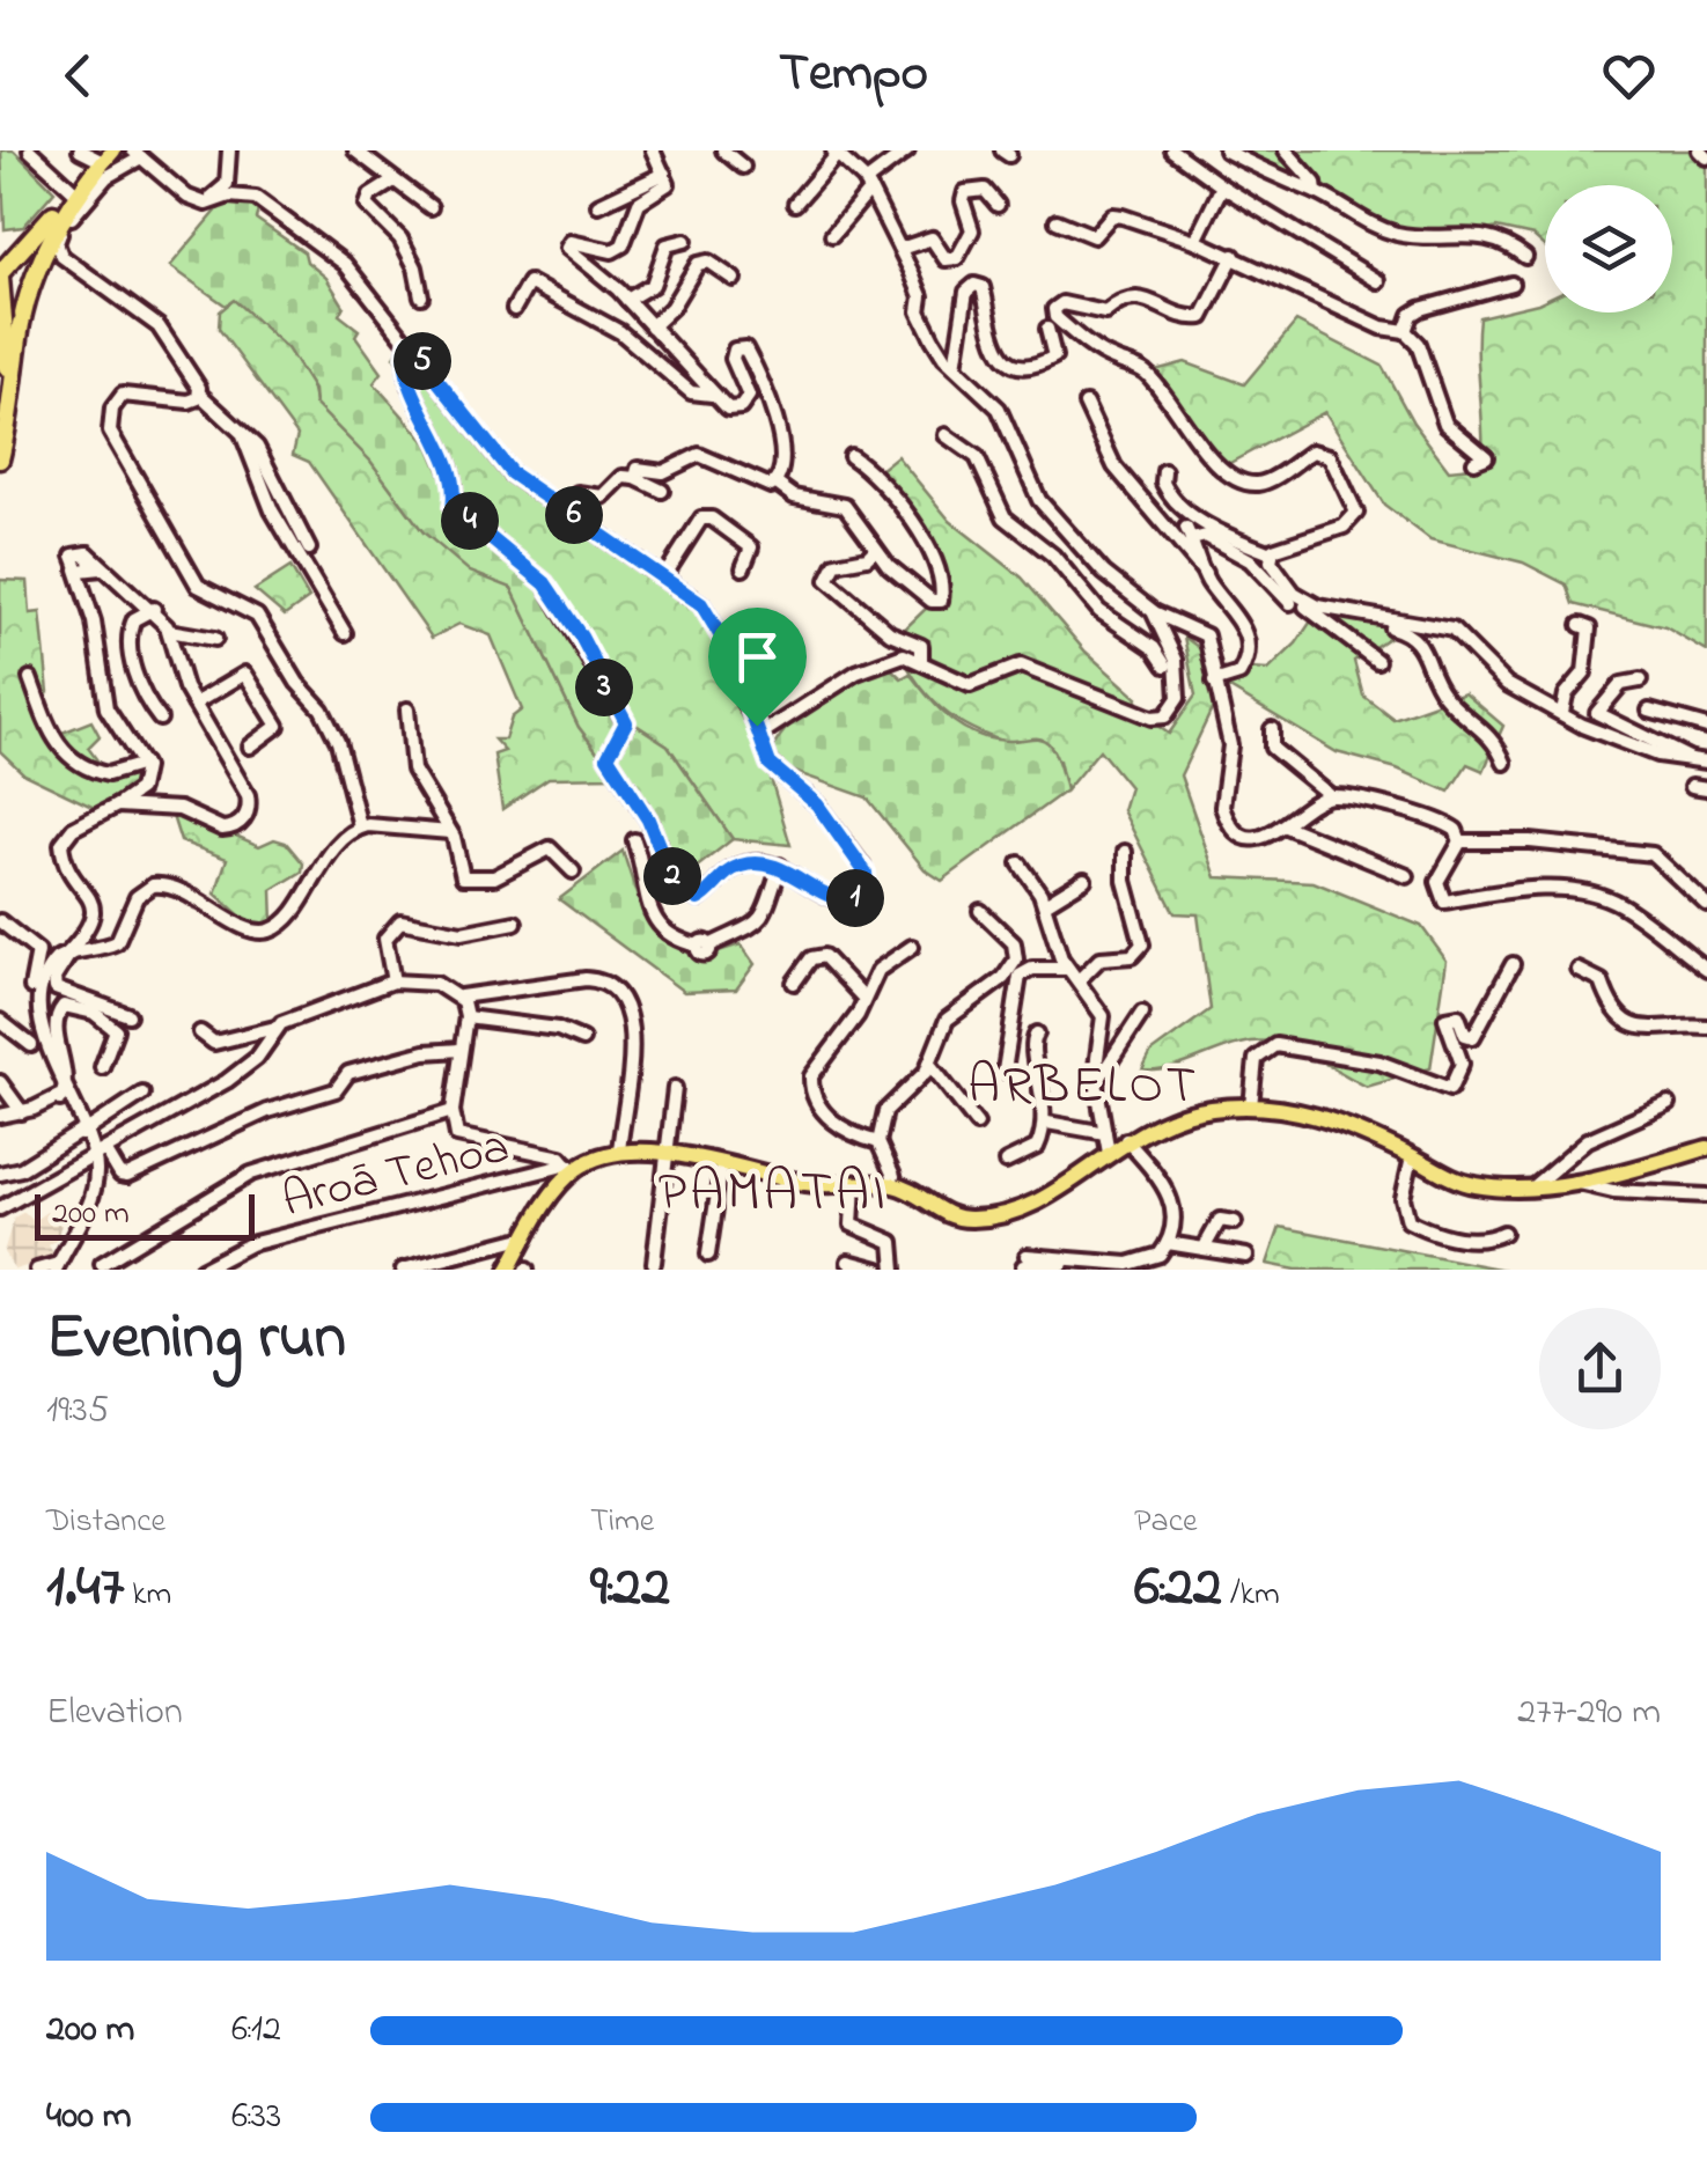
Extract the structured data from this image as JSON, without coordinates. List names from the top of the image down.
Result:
{
  "streets": {
    "street": ["Aroā Tehoa"]
  },
  "districts": ["ARBELOT", "PAMATAI"],
  "scale_bar": "200 m",
  "page": {
    "header": "Tempo",
    "pins": [
      "5",
      "6",
      "4",
      "3",
      "2",
      "1"
    ],
    "scale": "200 m",
    "heading": ["Evening run", "19:35"],
    "stats": [
      ["Distance", "1.47 km"],
      ["Time", "9:22"],
      ["Pace", "6:22 /km"]
    ],
    "chart": ["Elevation", "277–290 m"],
    "list": [
      {
        "name": "200 m",
        "note": "6:12"
      },
      {
        "name": "400 m",
        "note": "6:33"
      }
    ]
  }
}
